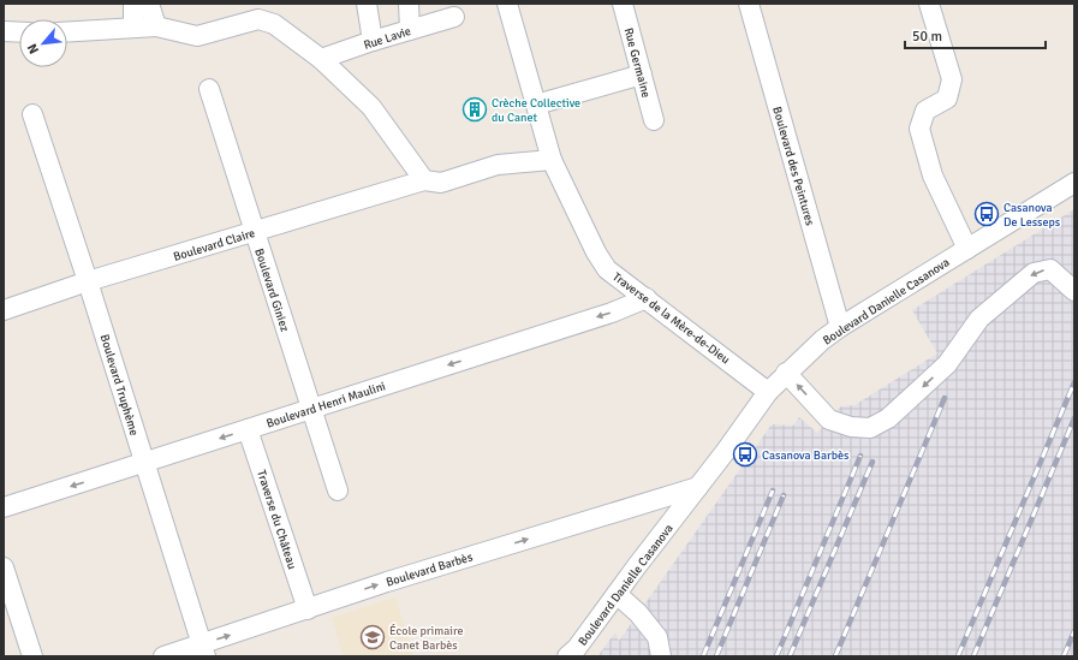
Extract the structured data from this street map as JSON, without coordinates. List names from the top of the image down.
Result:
{
  "streets": {
    "street": [
      "Rue Lavie",
      "Rue Germaine",
      "Boulevard des Peintures",
      "Boulevard Claire",
      "Boulevard Giniez",
      "Boulevard Danielle Casanova",
      "Traverse de la Mère-de-Dieu",
      "Boulevard Truphème",
      "Boulevard Henri Maulini",
      "Traverse du Château",
      "Boulevard Barbès"
    ]
  },
  "crossings": [
    ["Boulevard des Peintures", "Boulevard Danielle Casanova"],
    ["Boulevard Claire", "Boulevard Giniez"],
    ["Boulevard Claire", "Boulevard Truphème"],
    ["Boulevard Giniez", "Boulevard Henri Maulini"],
    ["Boulevard Danielle Casanova", "Traverse de la Mère-de-Dieu"],
    ["Boulevard Danielle Casanova", "Boulevard Barbès"],
    ["Traverse de la Mère-de-Dieu", "Boulevard Henri Maulini"],
    ["Boulevard Truphème", "Boulevard Henri Maulini"],
    ["Boulevard Truphème", "Boulevard Barbès"],
    ["Boulevard Henri Maulini", "Traverse du Château"],
    ["Traverse du Château", "Boulevard Barbès"]
  ],
  "one_way": ["Boulevard Henri Maulini", "Boulevard Barbès"],
  "places": {
    "building": ["Crèche Collective du Canet"],
    "bus stop": ["Casanova De Lesseps", "Casanova Barbès"],
    "school or university": ["École primaire Canet Barbès"]
  },
  "scale_bar": "50 m",
  "north": "bottom left"
}
